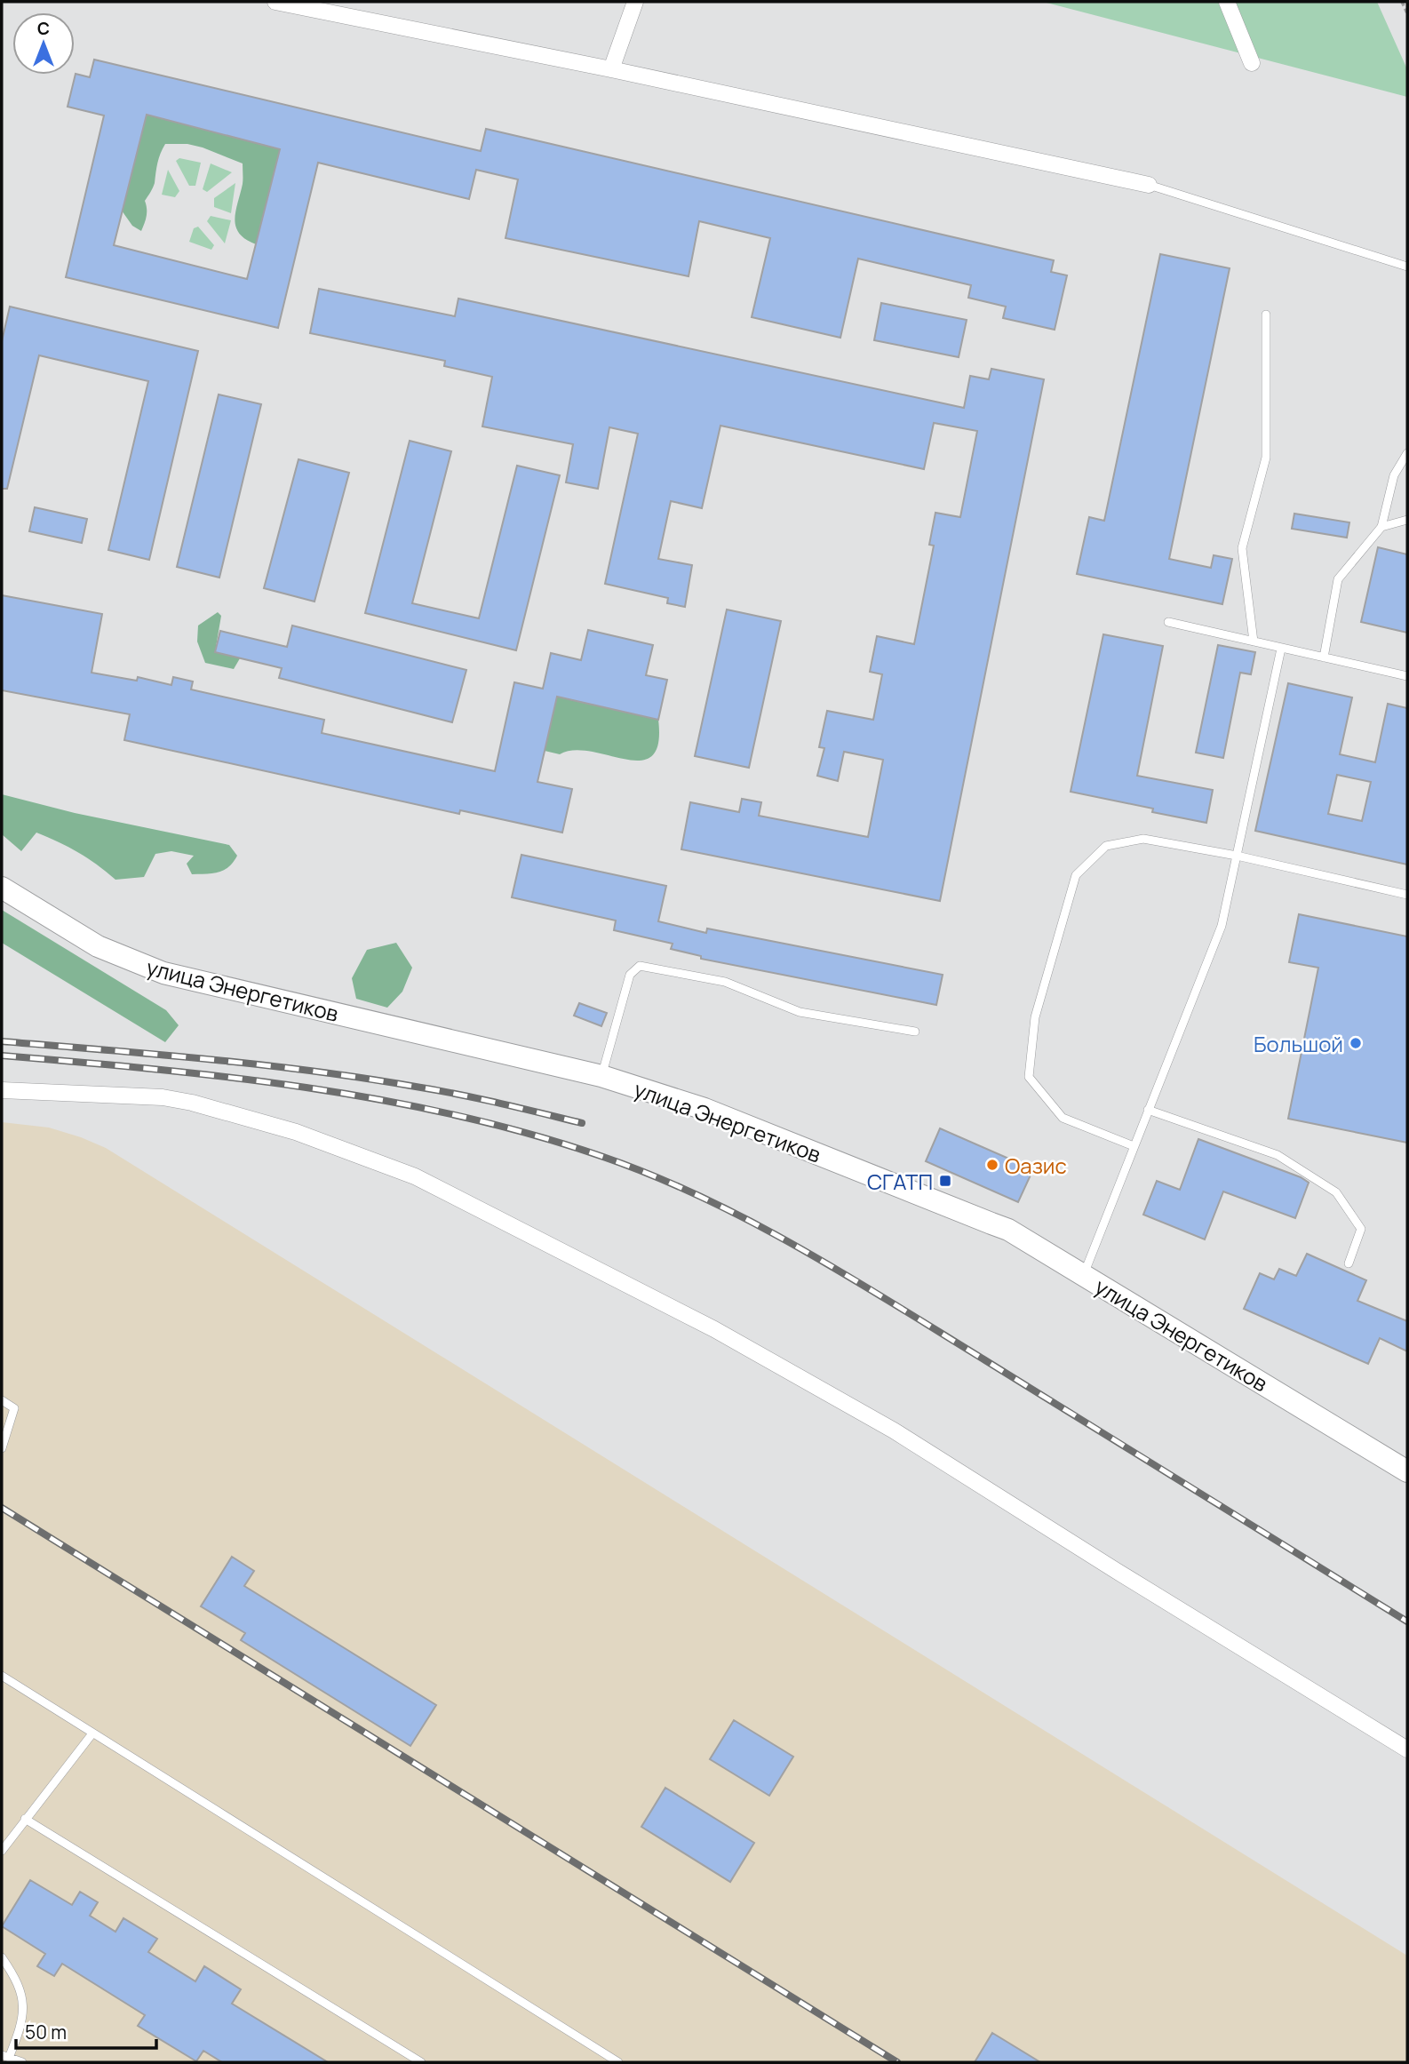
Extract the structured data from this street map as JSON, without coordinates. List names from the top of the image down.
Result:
{
  "streets": {
    "street": ["улица Энергетиков"]
  },
  "places": {
    "other": ["Большой", "Оазис"],
    "transit": ["СГАТП"]
  },
  "scale_bar": "50 m",
  "north": "top"
}
